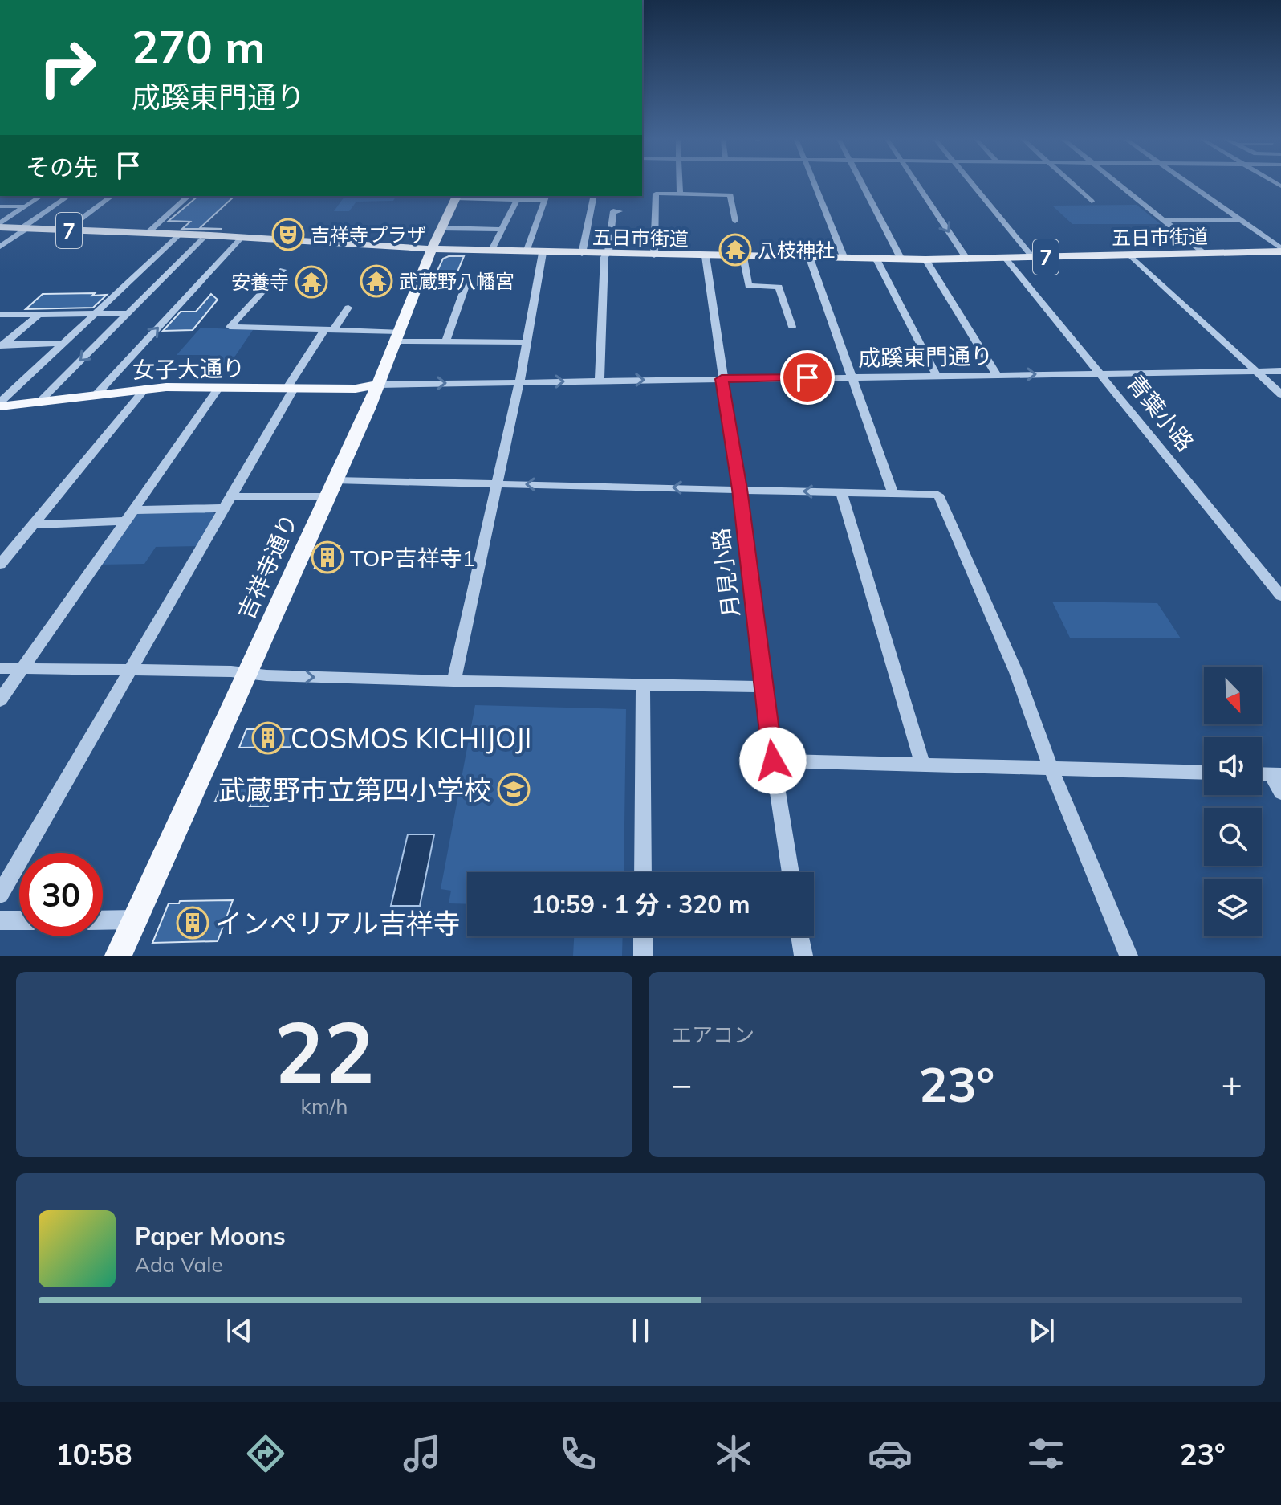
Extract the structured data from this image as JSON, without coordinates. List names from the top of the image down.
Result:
{
  "streets": {
    "main road": [
      "7",
      "五日市街道",
      "女子大通り",
      "吉祥寺通り"
    ],
    "street": ["成蹊東門通り", "青葉小路", "月見小路"]
  },
  "crossings": [
    ["五日市街道", "青葉小路"],
    ["五日市街道", "吉祥寺通り"],
    ["五日市街道", "月見小路"],
    ["成蹊東門通り", "女子大通り"],
    ["成蹊東門通り", "青葉小路"],
    ["成蹊東門通り", "吉祥寺通り"],
    ["成蹊東門通り", "月見小路"],
    ["女子大通り", "吉祥寺通り"]
  ],
  "places": {
    "theatre": ["吉祥寺プラザ"],
    "temple": ["八枝神社", "武蔵野八幡宮", "安養寺"],
    "building": ["TOP吉祥寺1", "COSMOS KICHIJOJI", "インペリアル吉祥寺"],
    "school or university": ["武蔵野市立第四小学校"]
  },
  "north": "bottom right",
  "page": {
    "turn": ["270 m", "成蹊東門通り"],
    "then": "その先",
    "limit": "30",
    "trip": "10:59 · 1 分 · 320 m",
    "tile": [
      ["22", "km/h"],
      "エアコン"
    ],
    "heat": ["−", "23°", "+"],
    "song": ["Paper Moons", "Ada Vale"],
    "tabs": ["10:58", "23°"]
  }
}
